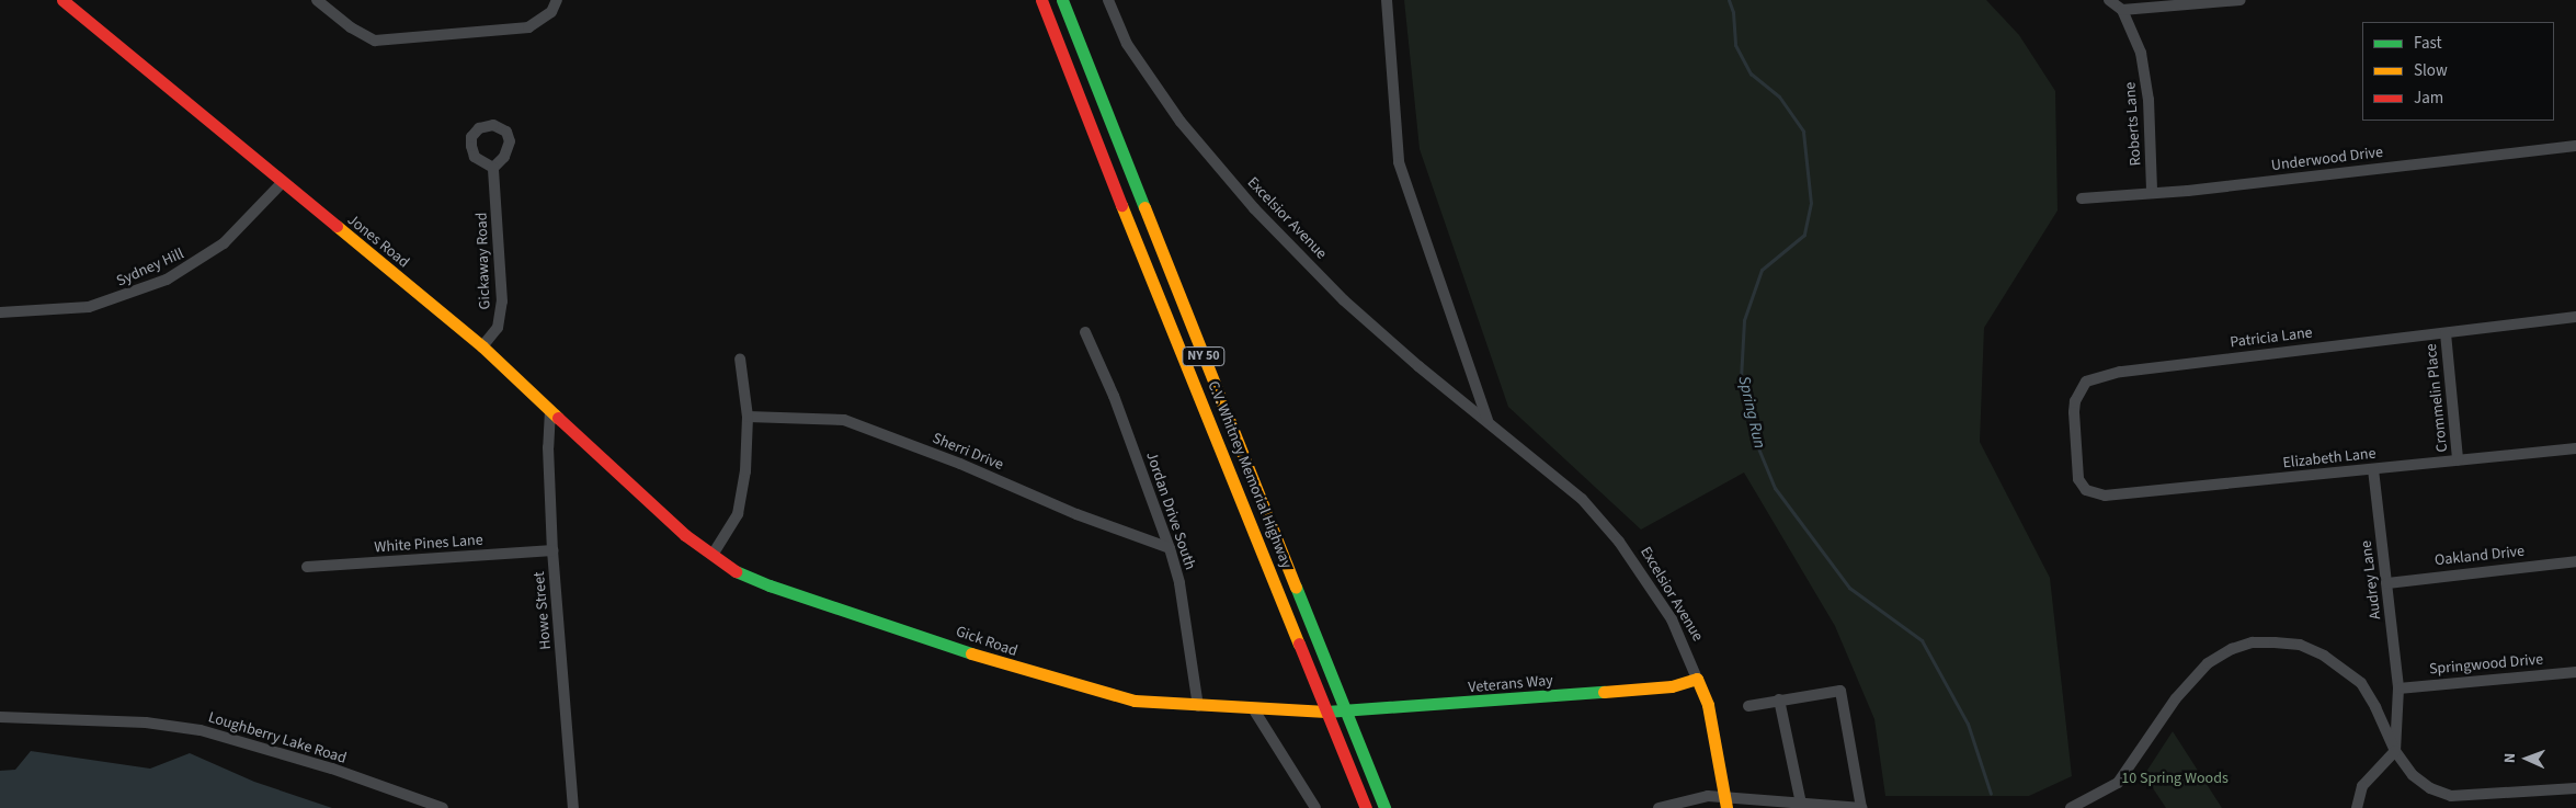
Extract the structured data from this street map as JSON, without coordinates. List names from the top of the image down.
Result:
{
  "streets": {
    "main road": [
      "Excelsior Avenue",
      "Jones Road",
      "NY 50",
      "C.V. Whitney Memorial Highway",
      "Gick Road",
      "Veterans Way"
    ],
    "street": [
      "Roberts Lane",
      "Underwood Drive",
      "Gickaway Road",
      "Sydney Hill",
      "Patricia Lane",
      "Crommelin Place",
      "Sherri Drive",
      "Elizabeth Lane",
      "Jordan Drive South",
      "White Pines Lane",
      "Oakland Drive",
      "Audrey Lane",
      "Howe Street",
      "Springwood Drive",
      "Loughberry Lake Road"
    ]
  },
  "crossings": [
    ["Roberts Lane", "Underwood Drive"],
    ["Excelsior Avenue", "Veterans Way"],
    ["Jones Road", "Gickaway Road"],
    ["Jones Road", "Sydney Hill"],
    ["Jones Road", "Howe Street"],
    ["Jones Road", "Gick Road"],
    ["Patricia Lane", "Crommelin Place"],
    ["Patricia Lane", "Elizabeth Lane"],
    ["Crommelin Place", "Elizabeth Lane"],
    ["Sherri Drive", "Jordan Drive South"],
    ["Elizabeth Lane", "Audrey Lane"],
    ["C.V. Whitney Memorial Highway", "Gick Road"],
    ["C.V. Whitney Memorial Highway", "Veterans Way"],
    ["Jordan Drive South", "Gick Road"],
    ["White Pines Lane", "Howe Street"],
    ["Oakland Drive", "Audrey Lane"],
    ["Audrey Lane", "Springwood Drive"],
    ["Gick Road", "Veterans Way"]
  ],
  "water": ["Spring Run"],
  "parks": ["10 Spring Woods"],
  "legend": ["Fast", "Slow", "Jam"],
  "north": "left"
}
